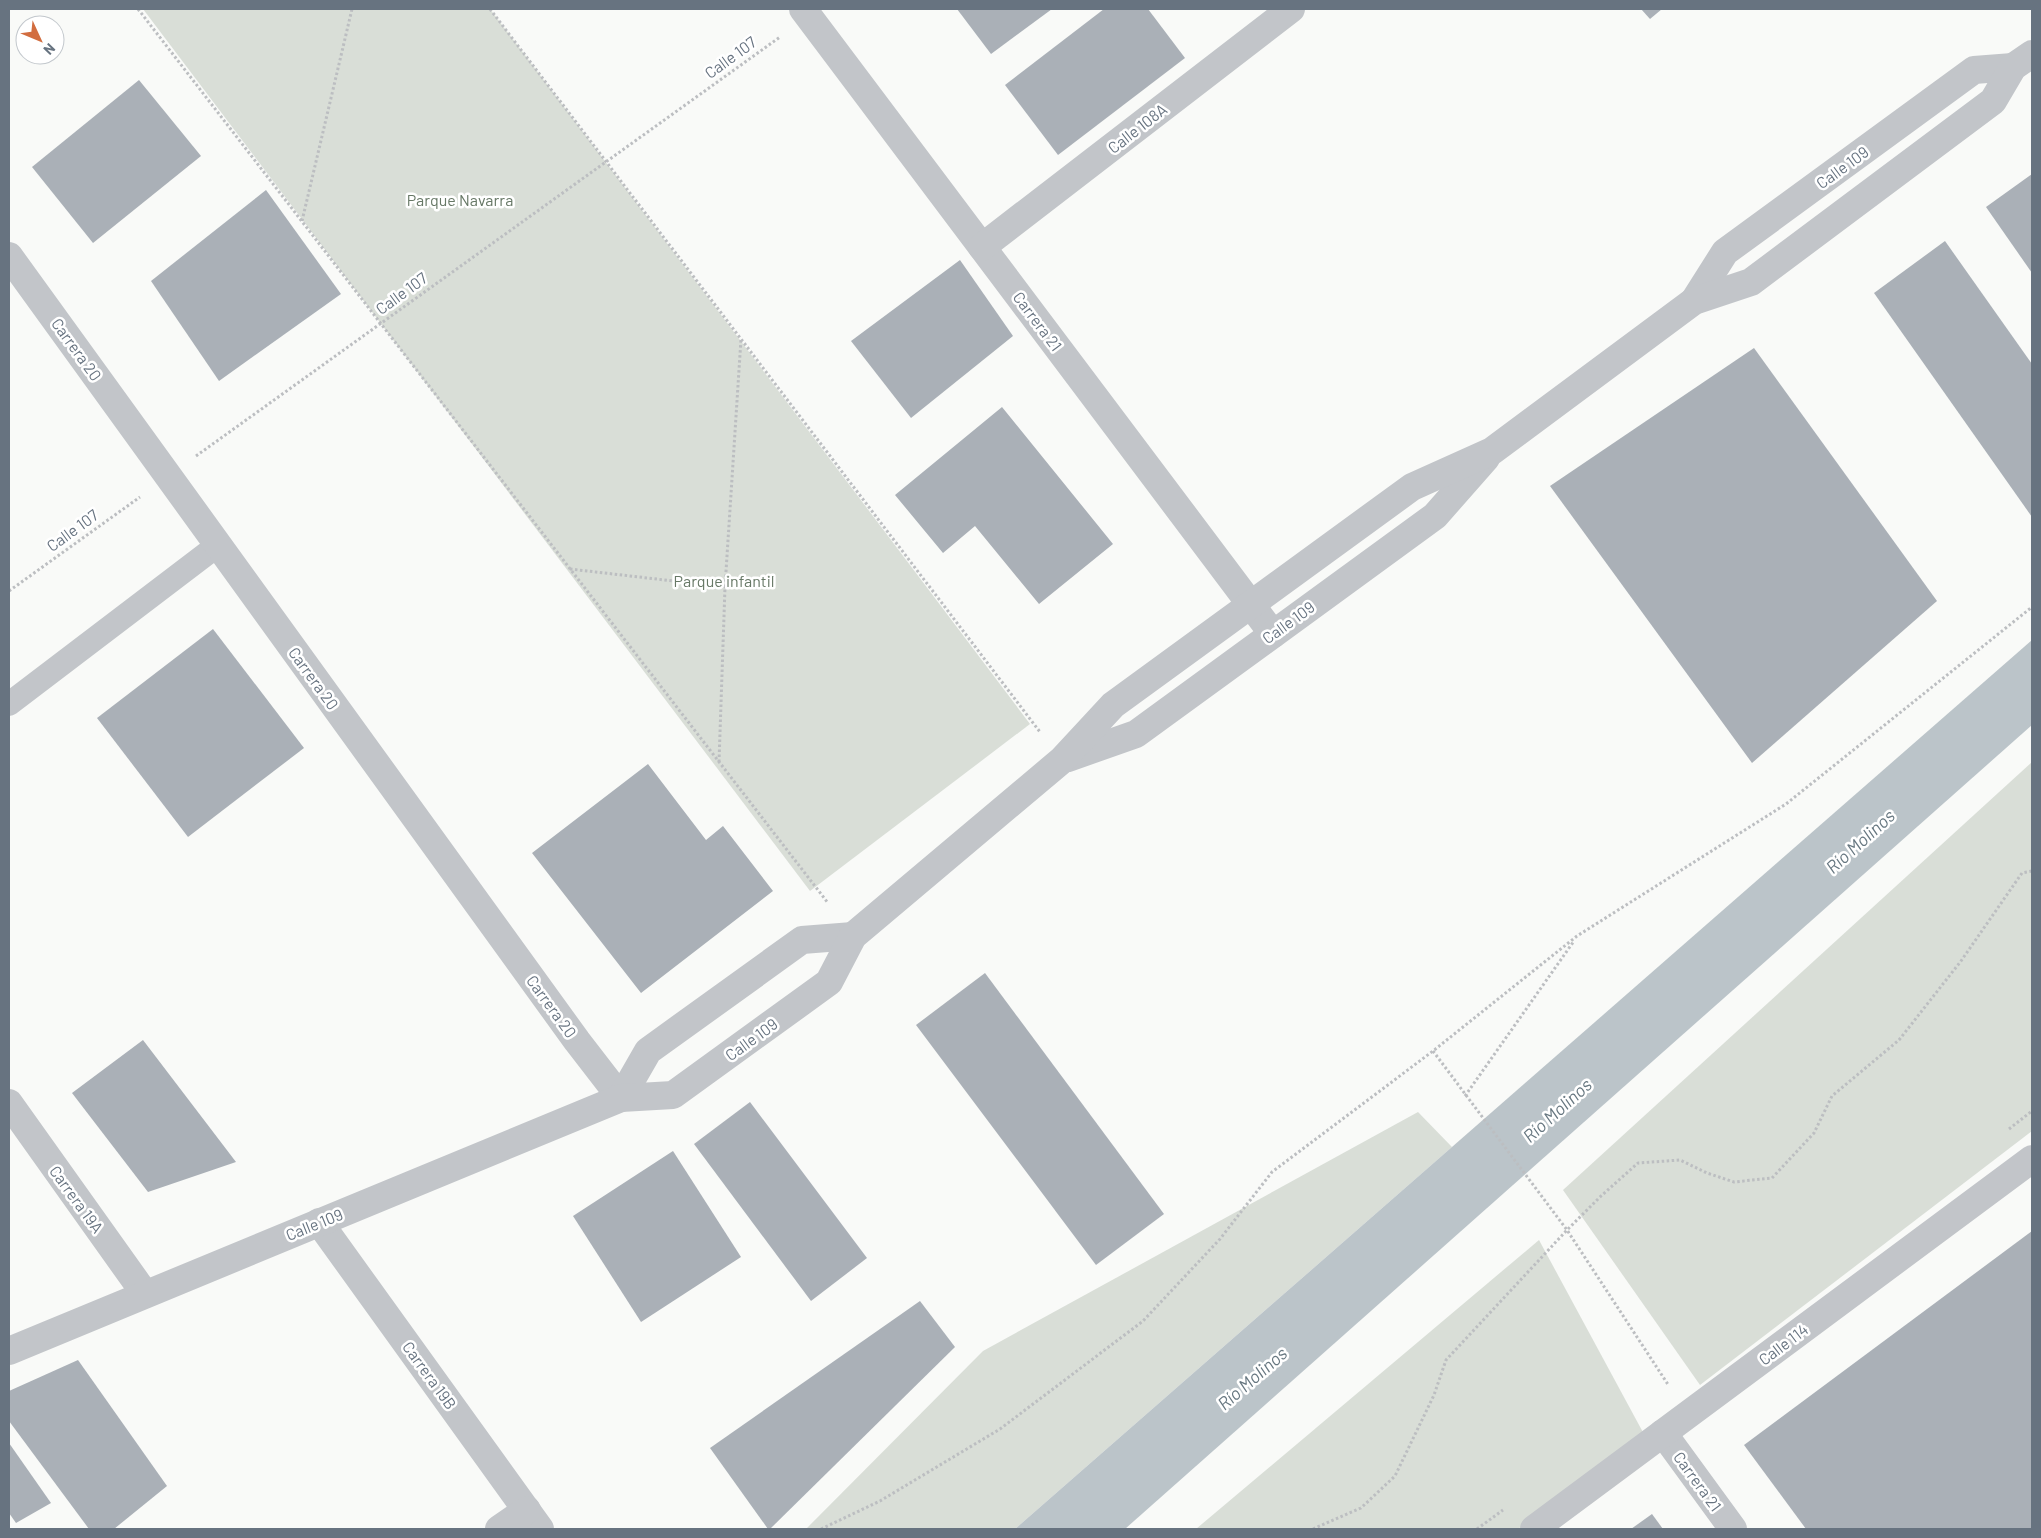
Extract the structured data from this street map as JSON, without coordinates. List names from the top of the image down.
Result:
{
  "streets": {
    "street": [
      "Calle 108A",
      "Calle 109",
      "Carrera 21",
      "Carrera 20",
      "Carrera 19A",
      "Calle 114",
      "Carrera 19B"
    ],
    "path": ["Calle 107"]
  },
  "crossings": [
    ["Calle 107", "Carrera 21"],
    ["Calle 107", "Carrera 20"],
    ["Calle 108A", "Carrera 21"],
    ["Calle 109", "Carrera 21"],
    ["Calle 109", "Carrera 20"],
    ["Calle 109", "Carrera 19A"],
    ["Calle 109", "Carrera 19B"],
    ["Carrera 21", "Calle 114"]
  ],
  "water": ["Río Molinos"],
  "parks": ["Parque Navarra", "Parque infantil"],
  "north": "bottom right"
}
